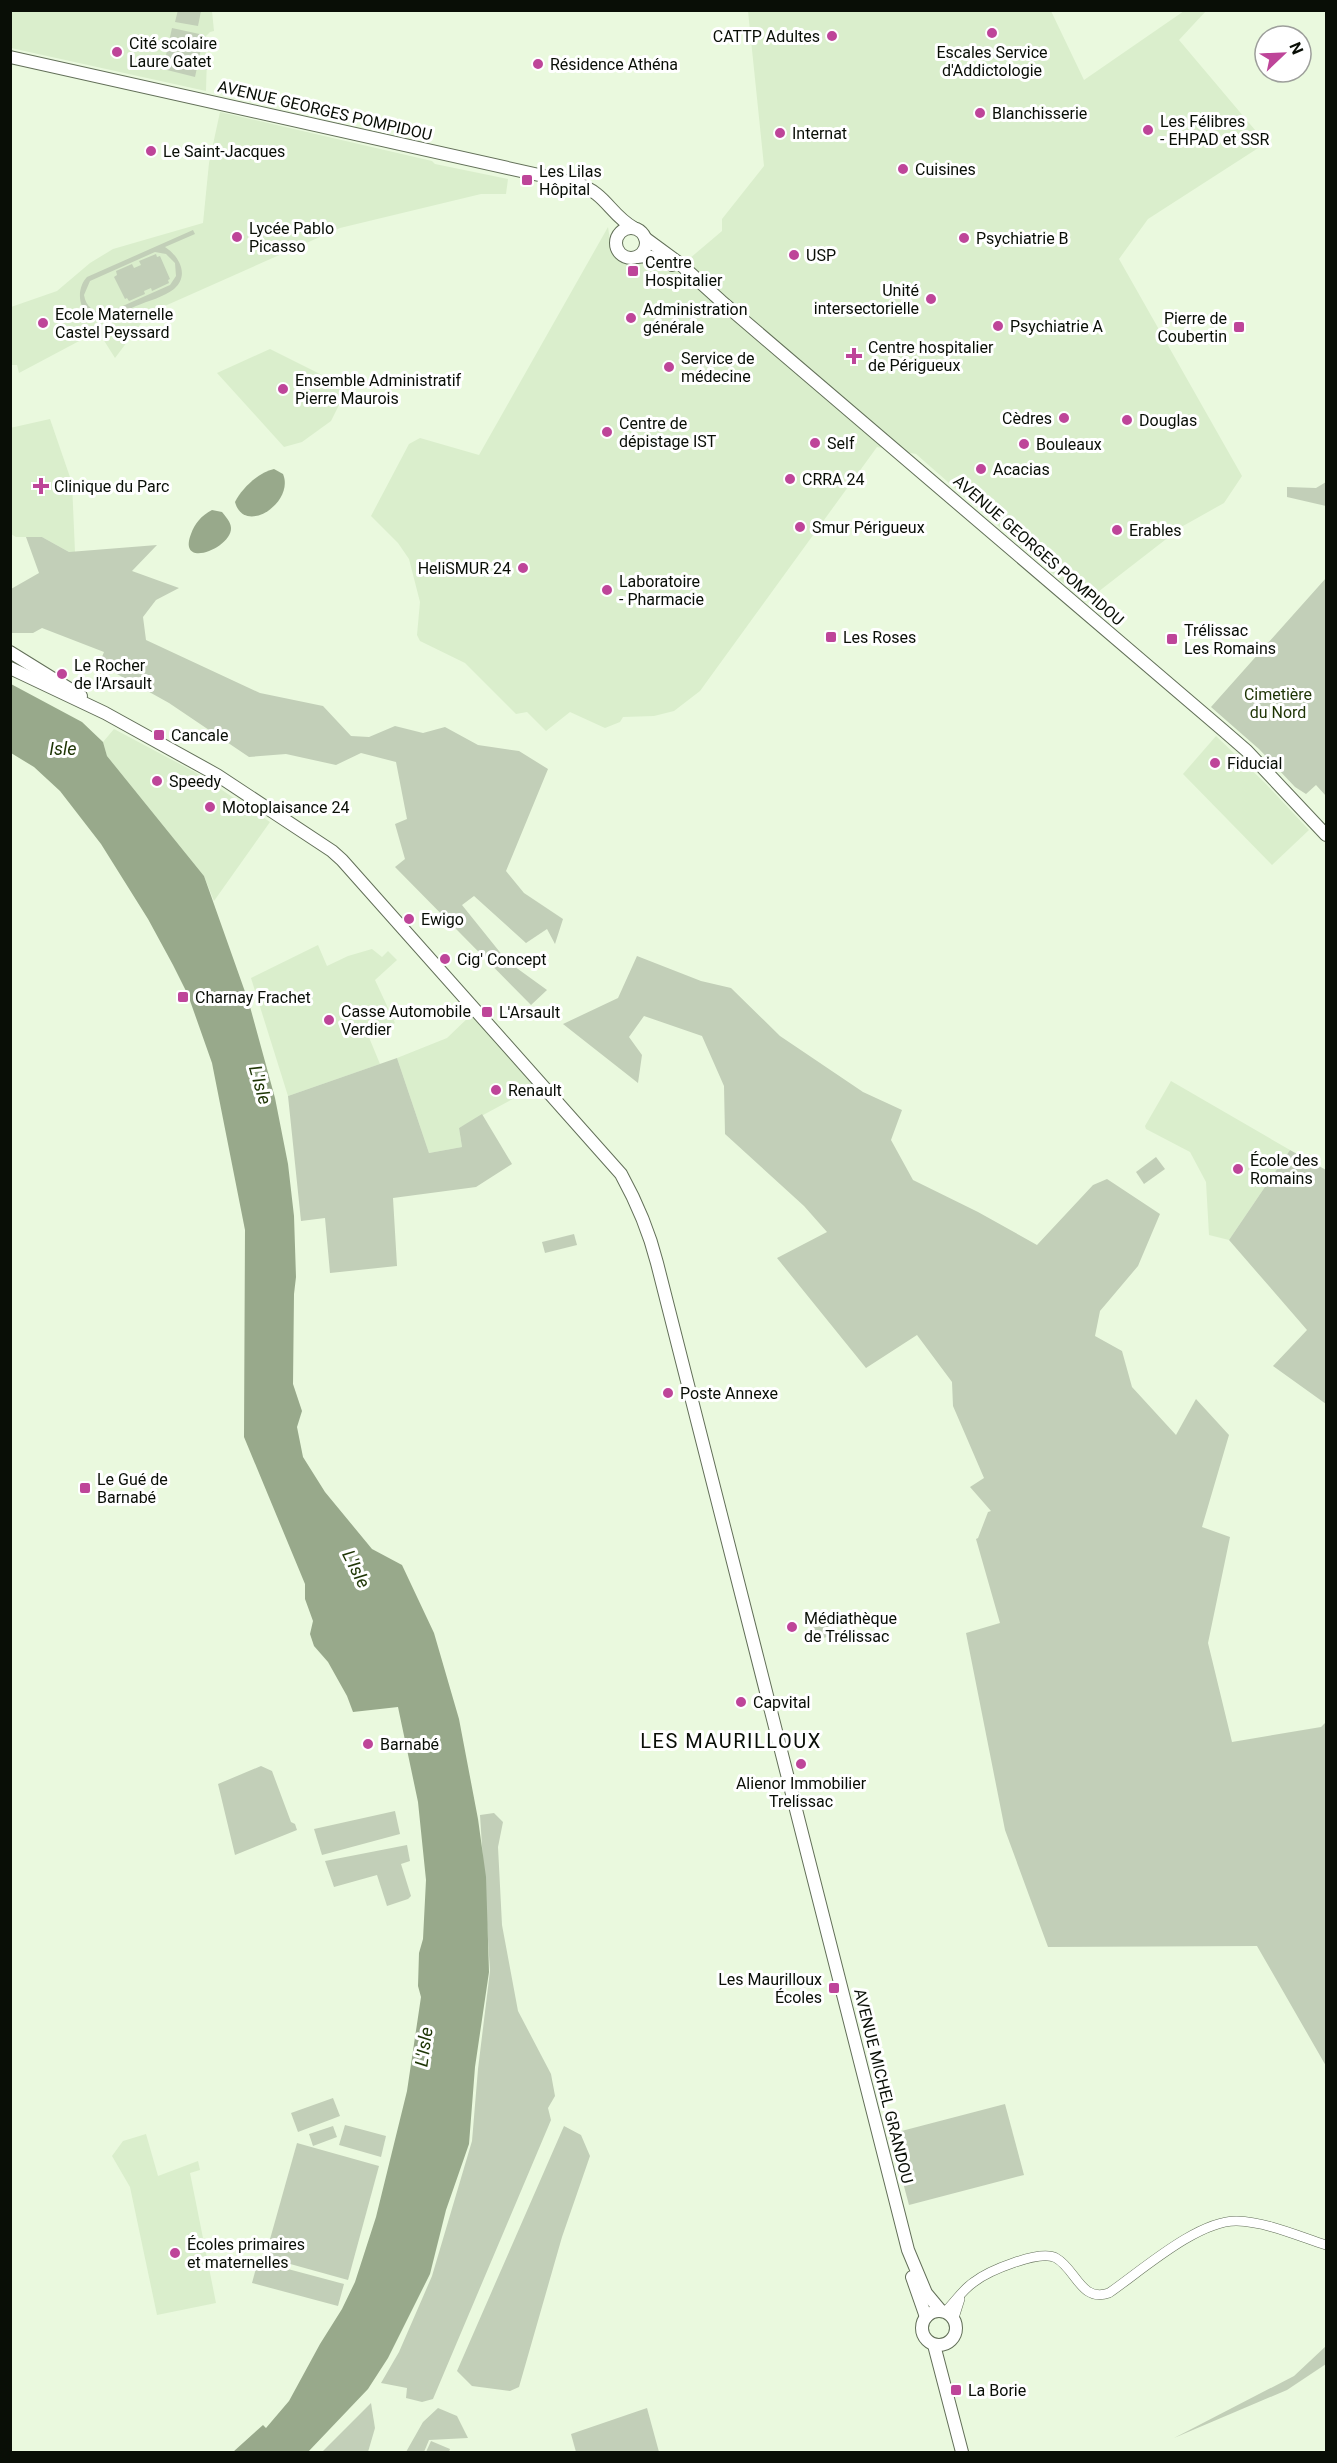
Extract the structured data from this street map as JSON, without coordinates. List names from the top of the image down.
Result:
{
  "streets": {
    "main road": ["AVENUE GEORGES POMPIDOU", "AVENUE MICHEL GRANDOU"]
  },
  "districts": ["LES MAURILLOUX"],
  "water": ["Isle", "L'Isle"],
  "parks": ["Cimetière du Nord"],
  "places": {
    "other": [
      "Escales Service d'Addictologie",
      "CATTP Adultes",
      "Cité scolaire Laure Gatet",
      "Résidence Athéna",
      "Blanchisserie",
      "Les Félibres - EHPAD et SSR",
      "Internat",
      "Le Saint-Jacques",
      "Cuisines",
      "Lycée Pablo Picasso",
      "Psychiatrie B",
      "USP",
      "Unité intersectorielle",
      "Administration générale",
      "Ecole Maternelle Castel Peyssard",
      "Psychiatrie A",
      "Service de médecine",
      "Ensemble Administratif Pierre Maurois",
      "Cèdres",
      "Douglas",
      "Centre de dépistage IST",
      "Self",
      "Bouleaux",
      "Acacias",
      "CRRA 24",
      "Smur Périgueux",
      "Erables",
      "HeliSMUR 24",
      "Laboratoire - Pharmacie",
      "Le Rocher de l'Arsault",
      "Fiducial",
      "Speedy",
      "Motoplaisance 24",
      "Ewigo",
      "Cig' Concept",
      "Casse Automobile Verdier",
      "Renault",
      "École des Romains",
      "Poste Annexe",
      "Médiathèque de Trélissac",
      "Capvital",
      "Barnabé",
      "Alienor Immobilier Trelissac",
      "Écoles primaires et maternelles"
    ],
    "transit": [
      "Les Lilas Hôpital",
      "Centre Hospitalier",
      "Pierre de Coubertin",
      "Les Roses",
      "Trélissac Les Romains",
      "Cancale",
      "Charnay Frachet",
      "L'Arsault",
      "Le Gué de Barnabé",
      "Les Maurilloux Écoles",
      "La Borie"
    ],
    "health": ["Centre hospitalier de Périgueux", "Clinique du Parc"]
  },
  "north": "top right"
}
